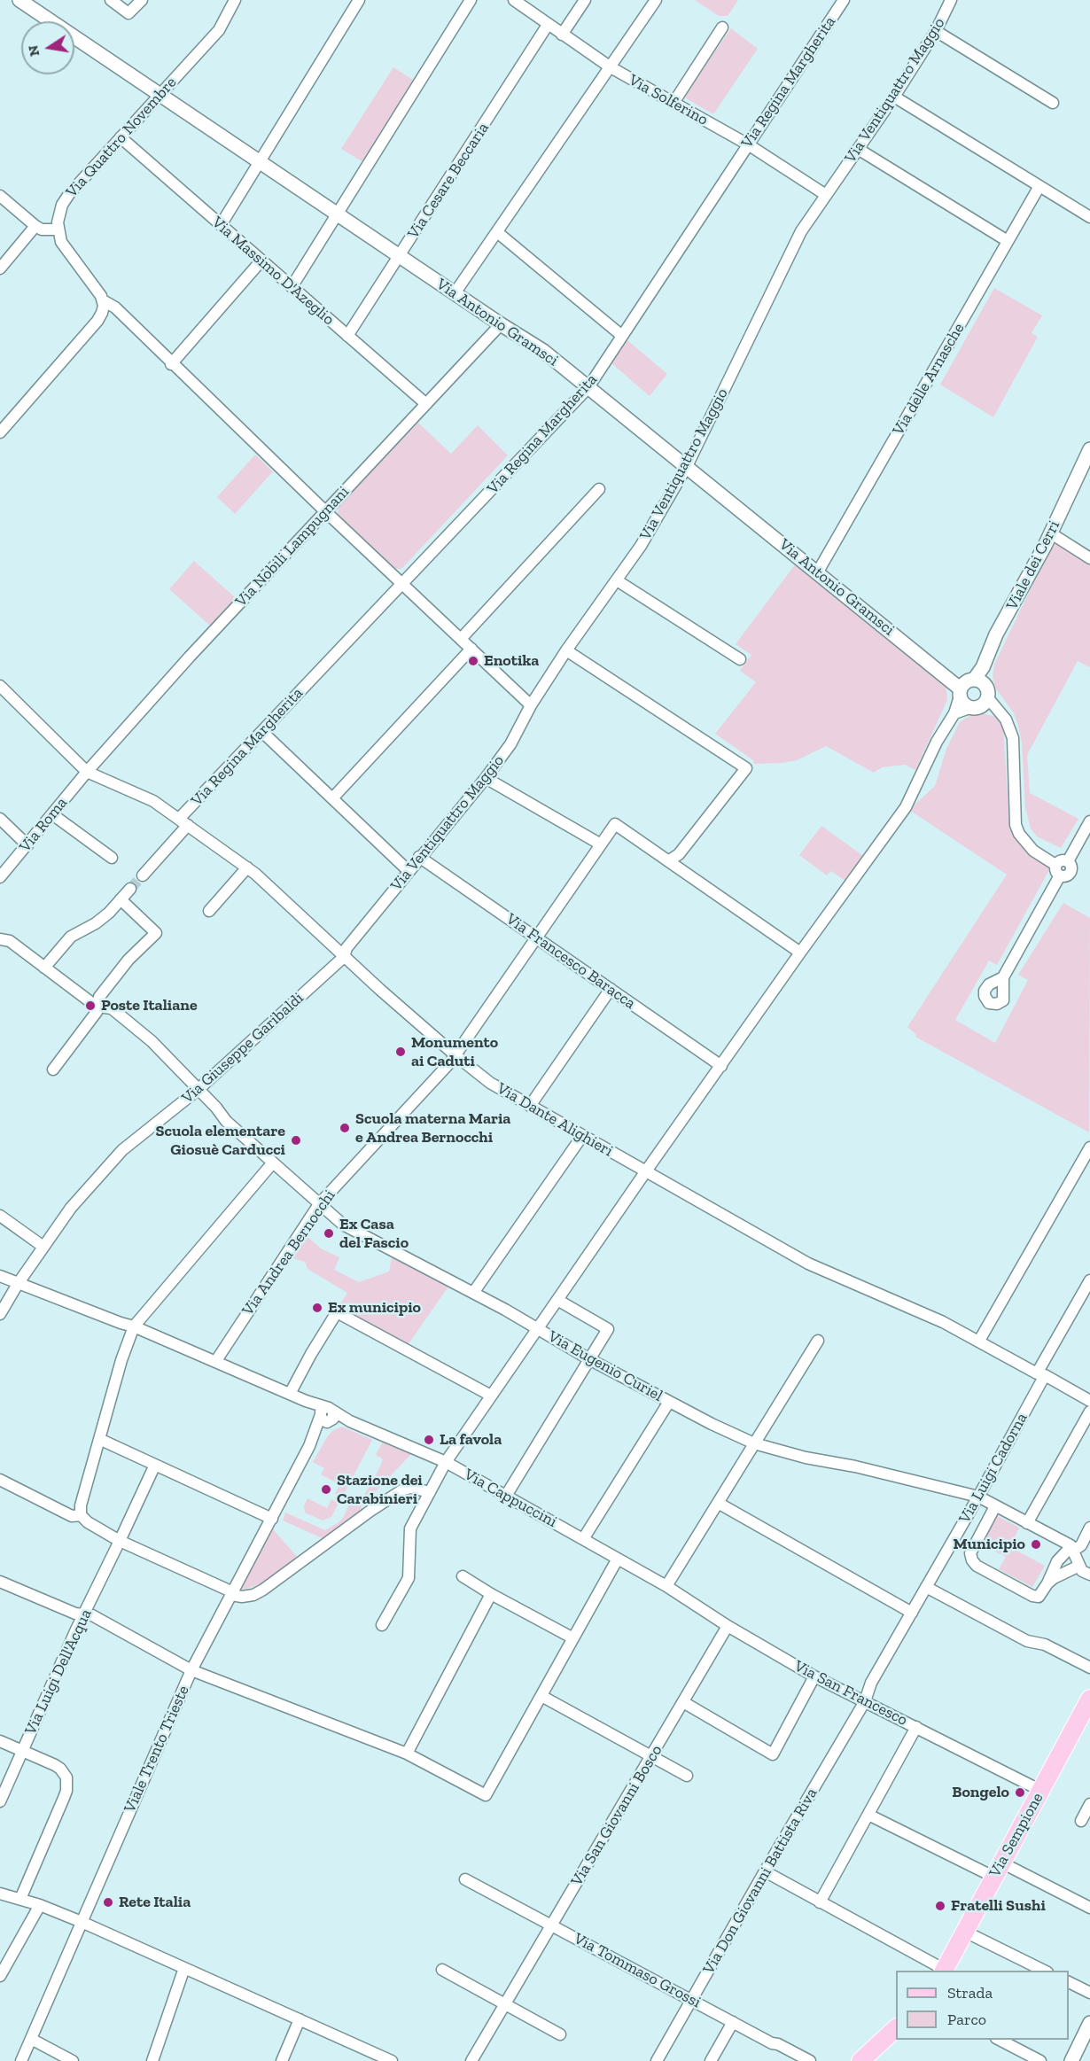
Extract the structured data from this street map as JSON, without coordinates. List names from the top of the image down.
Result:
{
  "streets": {
    "main road": ["Via Sempione"],
    "street": [
      "Via Regina Margherita",
      "Via Ventiquattro Maggio",
      "Via Solferino",
      "Via Quattro Novembre",
      "Via Cesare Beccaria",
      "Via Massimo D'Azeglio",
      "Via Antonio Gramsci",
      "Via delle Arnasche",
      "Via Nobili Lampugnani",
      "Viale dei Cerri",
      "Via Roma",
      "Via Francesco Baracca",
      "Via Giuseppe Garibaldi",
      "Via Dante Alighieri",
      "Via Andrea Bernocchi",
      "Via Eugenio Curiel",
      "Via Luigi Cadorna",
      "Via Cappuccini",
      "Via Luigi Dell'Acqua",
      "Via San Francesco",
      "Viale Trento Trieste",
      "Via San Giovanni Bosco",
      "Via Don Giovanni Battista Riva",
      "Via Tommaso Grossi"
    ]
  },
  "crossings": [
    ["Via Regina Margherita", "Via Solferino"],
    ["Via Regina Margherita", "Via Antonio Gramsci"],
    ["Via Regina Margherita", "Via Dante Alighieri"],
    ["Via Ventiquattro Maggio", "Via Solferino"],
    ["Via Ventiquattro Maggio", "Via Antonio Gramsci"],
    ["Via Ventiquattro Maggio", "Via Francesco Baracca"],
    ["Via Ventiquattro Maggio", "Via Giuseppe Garibaldi"],
    ["Via Ventiquattro Maggio", "Via Dante Alighieri"],
    ["Via Solferino", "Via Cesare Beccaria"],
    ["Via Quattro Novembre", "Via Massimo D'Azeglio"],
    ["Via Quattro Novembre", "Via Antonio Gramsci"],
    ["Via Cesare Beccaria", "Via Massimo D'Azeglio"],
    ["Via Cesare Beccaria", "Via Antonio Gramsci"],
    ["Via Massimo D'Azeglio", "Via Nobili Lampugnani"],
    ["Via Antonio Gramsci", "Via delle Arnasche"],
    ["Via Antonio Gramsci", "Via Nobili Lampugnani"],
    ["Via Antonio Gramsci", "Viale dei Cerri"],
    ["Via Nobili Lampugnani", "Via Roma"],
    ["Via Nobili Lampugnani", "Via Dante Alighieri"],
    ["Via Roma", "Via Dante Alighieri"],
    ["Via Francesco Baracca", "Via Andrea Bernocchi"],
    ["Via Giuseppe Garibaldi", "Via Dante Alighieri"],
    ["Via Giuseppe Garibaldi", "Via Eugenio Curiel"],
    ["Via Giuseppe Garibaldi", "Via Cappuccini"],
    ["Via Dante Alighieri", "Via Andrea Bernocchi"],
    ["Via Dante Alighieri", "Via Luigi Cadorna"],
    ["Via Andrea Bernocchi", "Via Eugenio Curiel"],
    ["Via Andrea Bernocchi", "Via Cappuccini"],
    ["Via Eugenio Curiel", "Via Luigi Cadorna"],
    ["Via Luigi Cadorna", "Via San Francesco"],
    ["Via Luigi Cadorna", "Via Don Giovanni Battista Riva"],
    ["Via Cappuccini", "Via San Francesco"],
    ["Via Cappuccini", "Viale Trento Trieste"],
    ["Via San Francesco", "Via San Giovanni Bosco"],
    ["Via San Francesco", "Via Sempione"],
    ["Via San Francesco", "Via Don Giovanni Battista Riva"],
    ["Via San Giovanni Bosco", "Via Tommaso Grossi"],
    ["Via Don Giovanni Battista Riva", "Via Tommaso Grossi"]
  ],
  "places": [
    "Enotika",
    "Poste Italiane",
    "Monumento ai Caduti",
    "Scuola materna Maria e Andrea Bernocchi",
    "Scuola elementare Giosuè Carducci",
    "Ex Casa del Fascio",
    "Ex municipio",
    "La favola",
    "Stazione dei Carabinieri",
    "Municipio",
    "Bongelo",
    "Rete Italia",
    "Fratelli Sushi"
  ],
  "legend": ["Strada", "Parco"],
  "north": "left"
}
